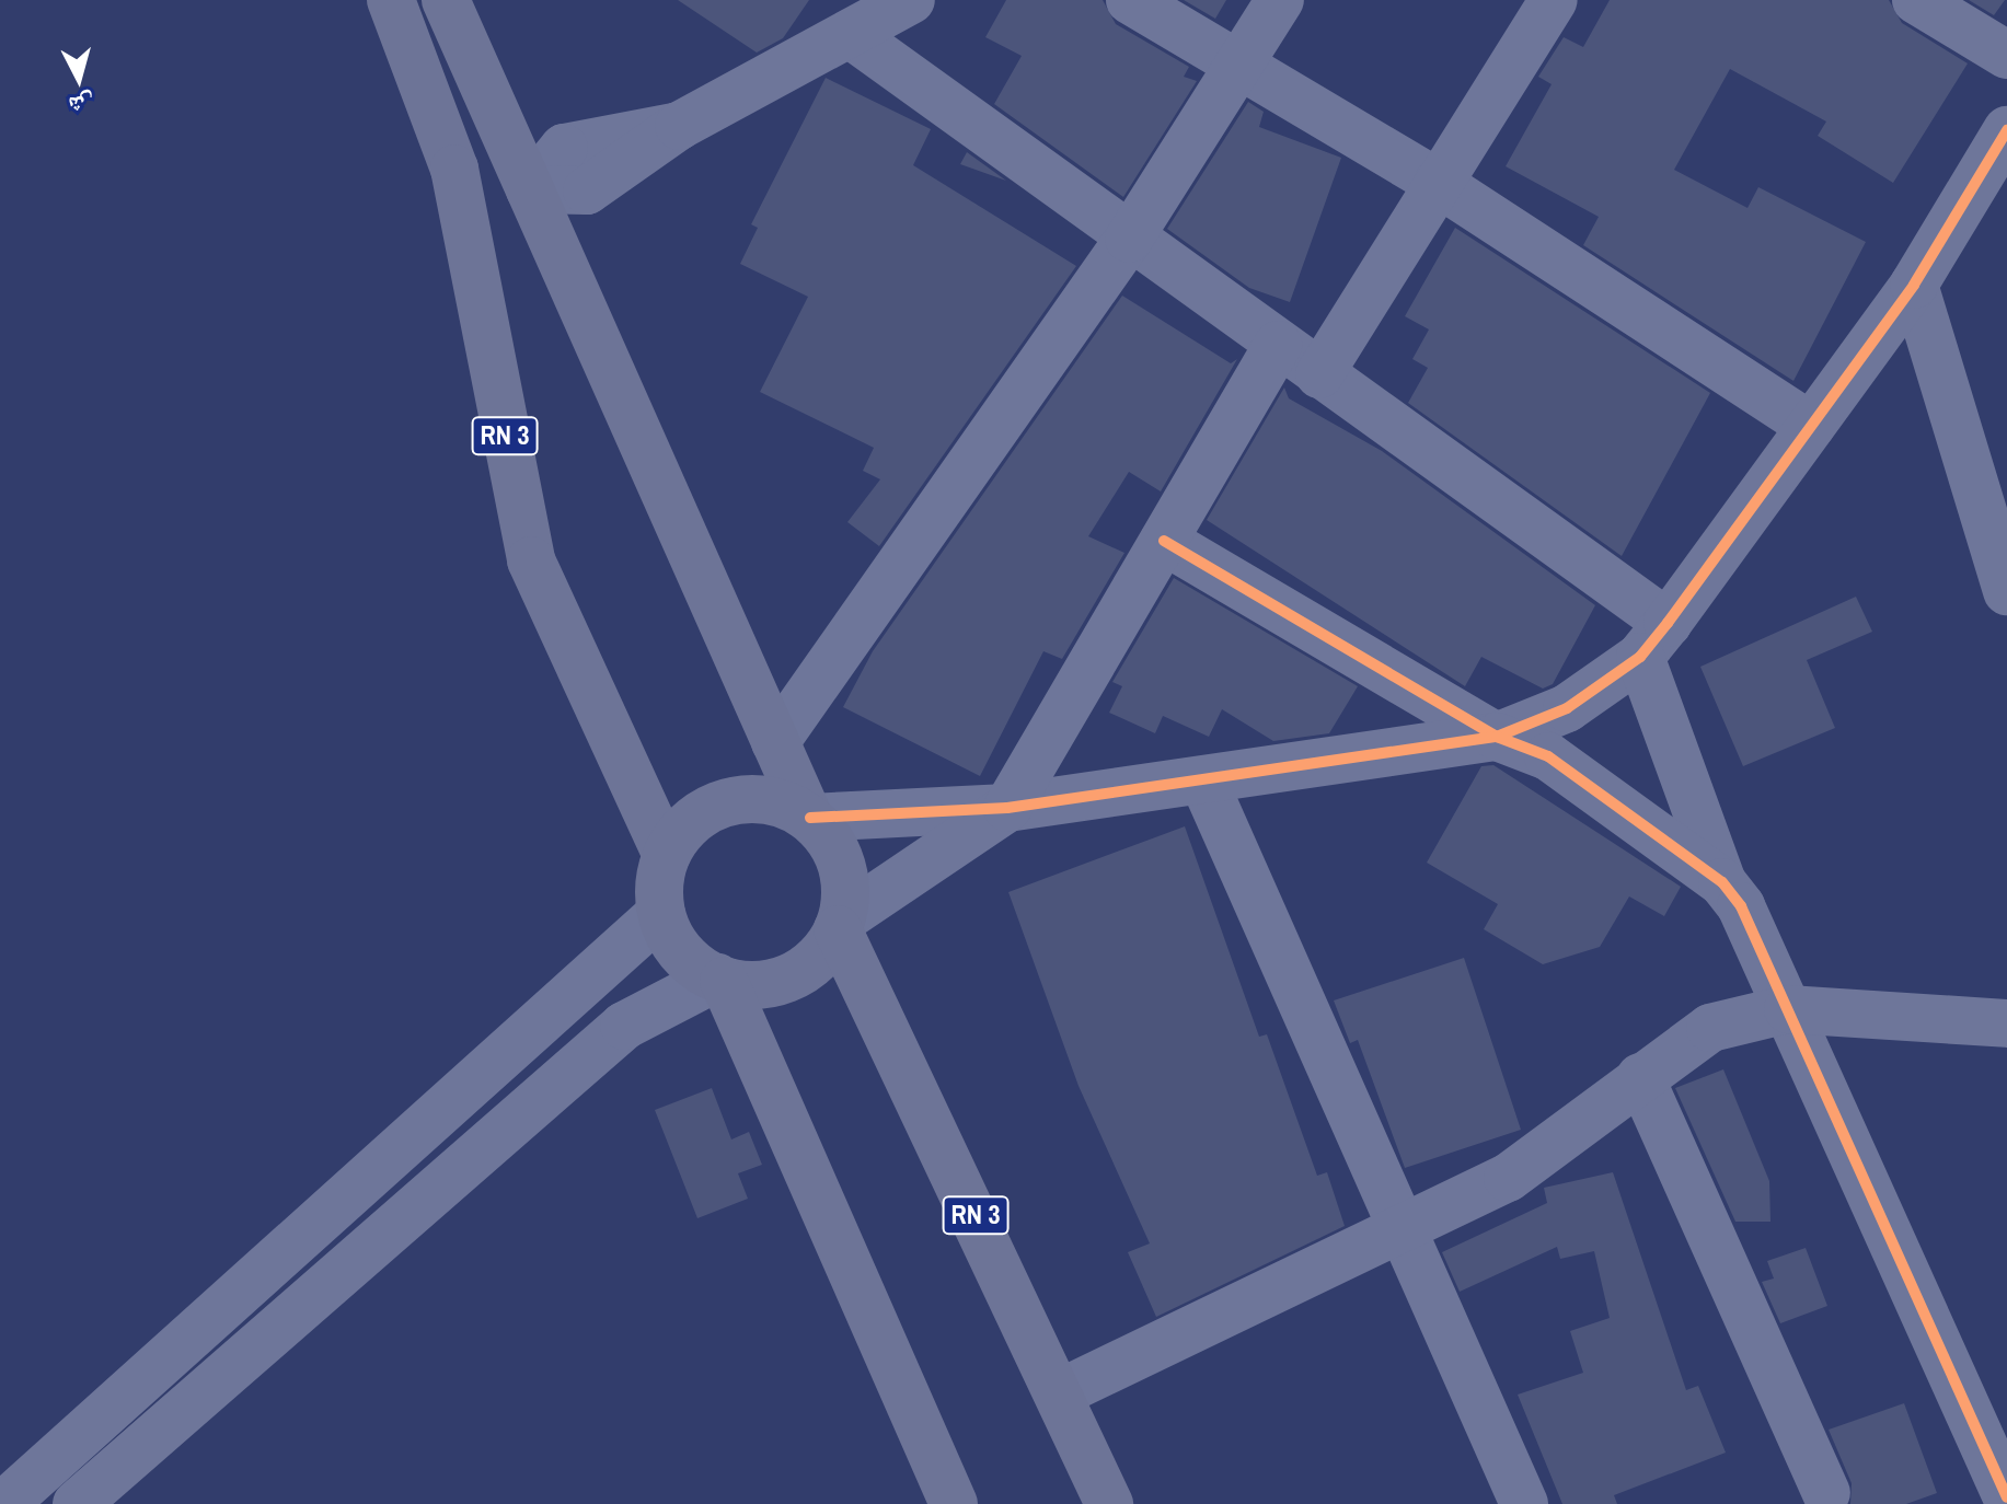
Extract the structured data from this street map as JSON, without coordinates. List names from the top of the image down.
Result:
{
  "streets": {
    "main road": ["RN 3"]
  },
  "north": "bottom"
}
